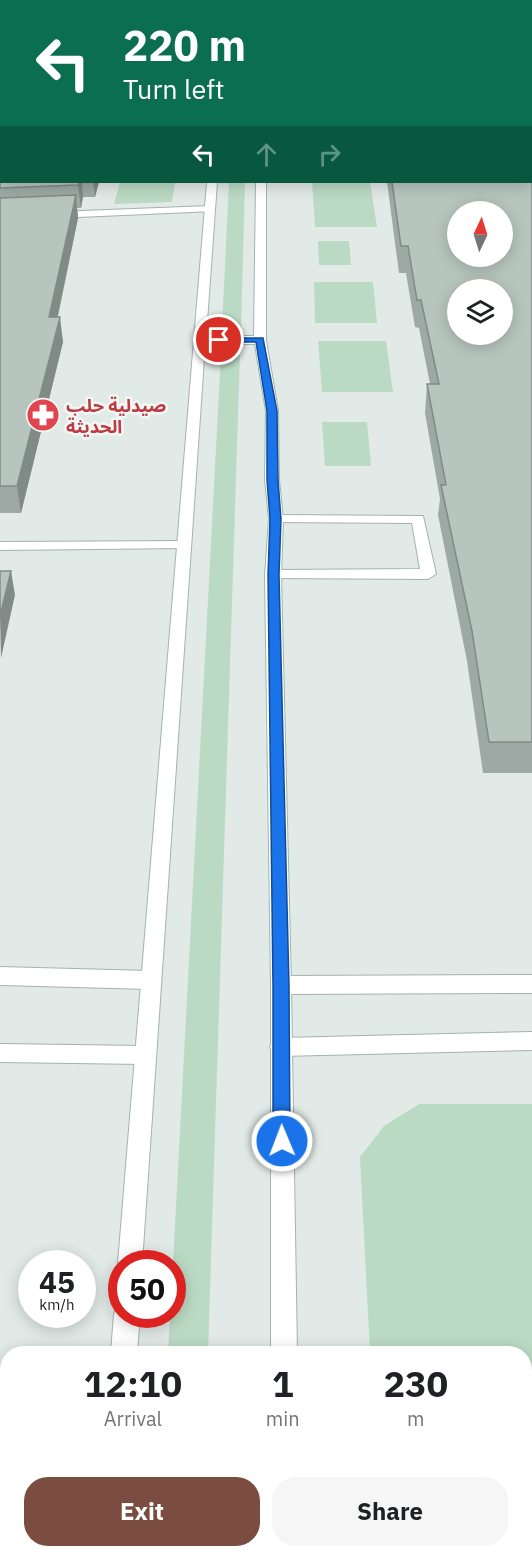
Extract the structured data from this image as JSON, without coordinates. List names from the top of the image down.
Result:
{
  "places": {
    "pharmacy": ["صيدلية حلب الحديثة"]
  },
  "north": "top",
  "page": {
    "turn": ["220 m", "Turn left"],
    "speed": "45 km/h",
    "limit": "50",
    "eta": [
      "12:10",
      "Arrival",
      "1",
      "min",
      "230",
      "m"
    ],
    "buttons": ["Exit", "Share"]
  }
}
